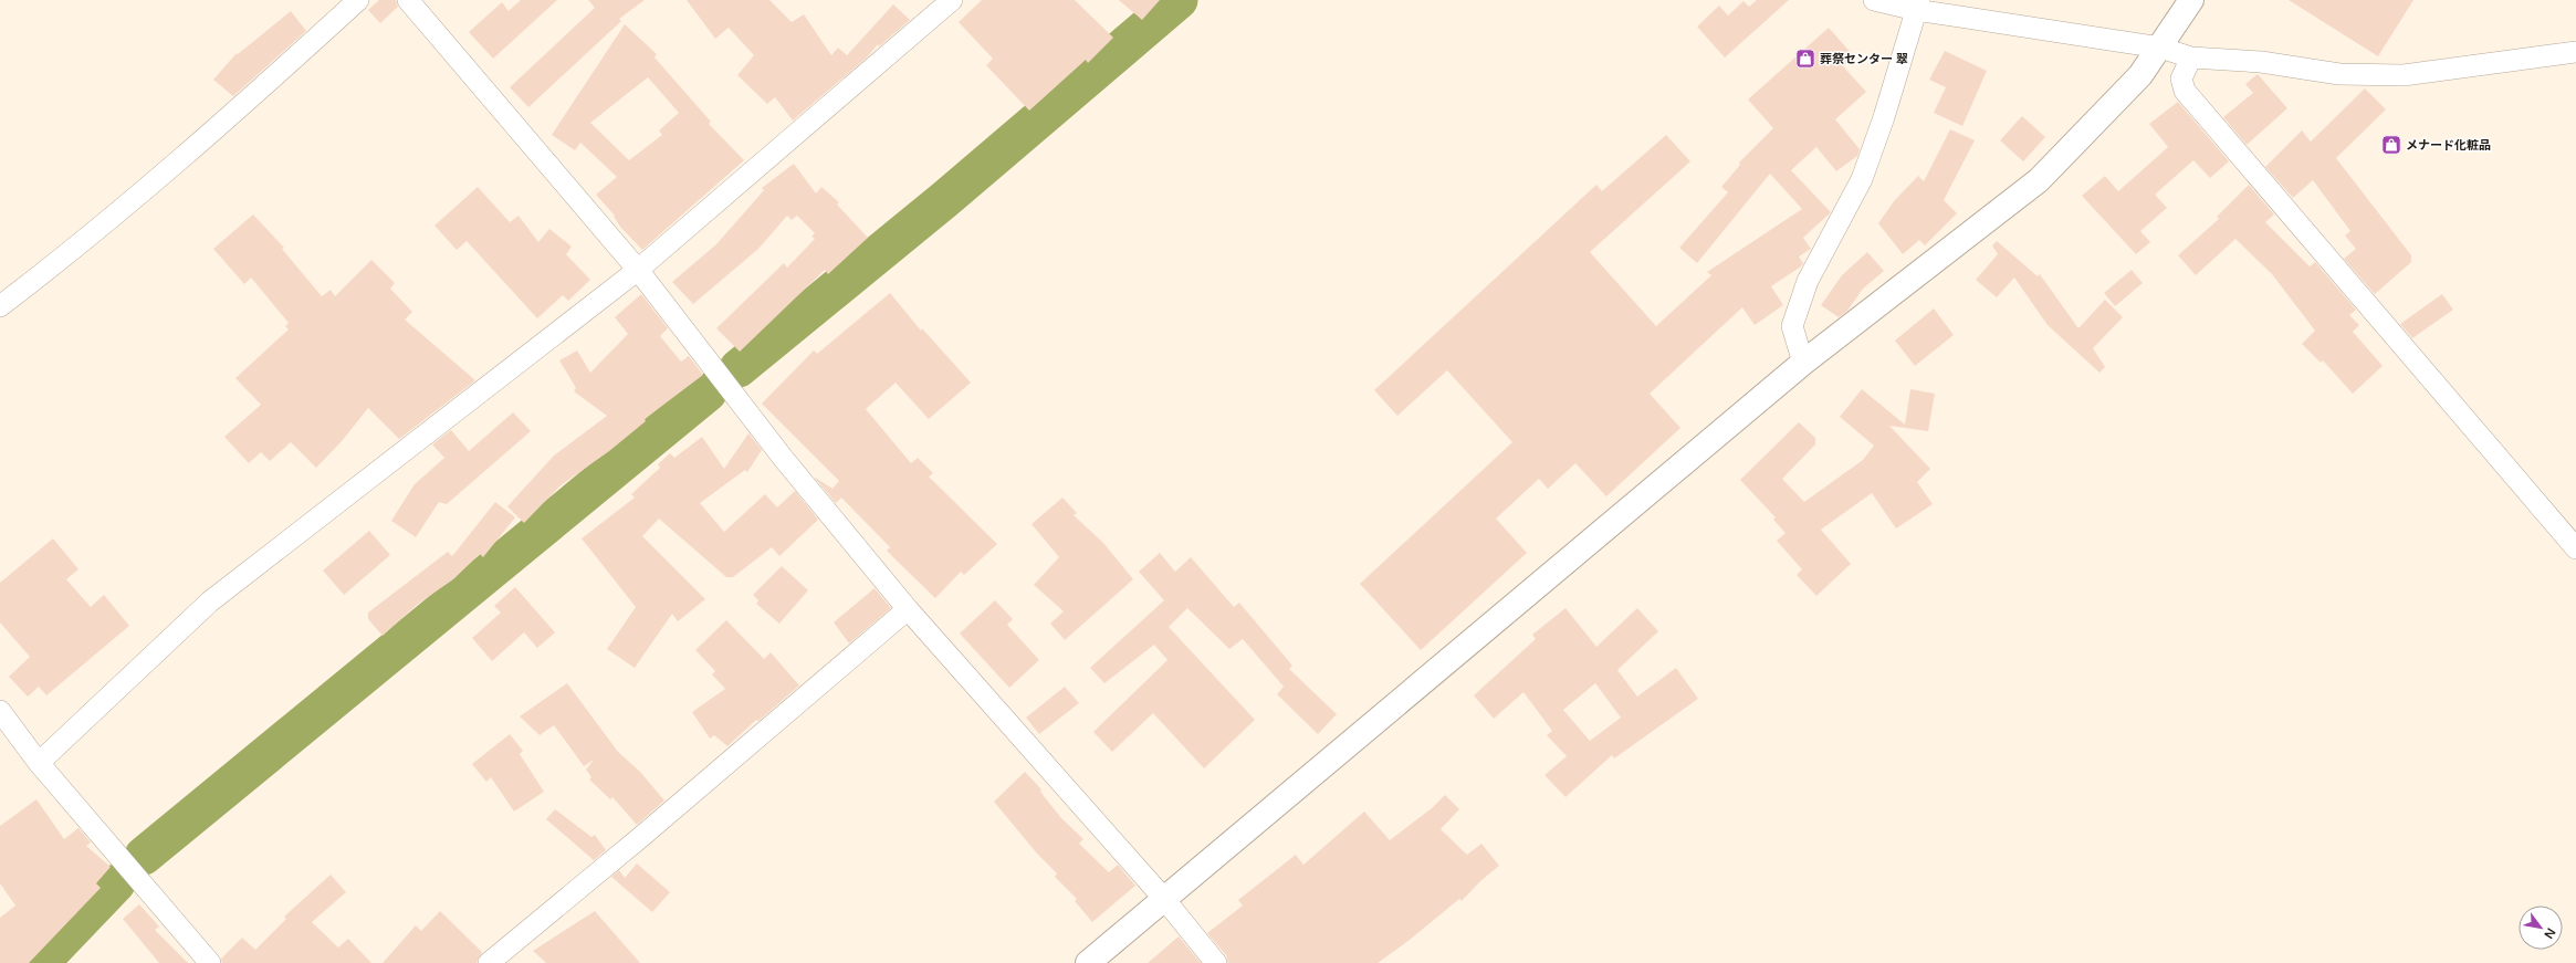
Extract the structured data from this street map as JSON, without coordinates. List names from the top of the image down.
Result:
{
  "places": {
    "shop": ["葬祭センター 翠", "メナード化粧品"]
  },
  "north": "bottom right"
}
